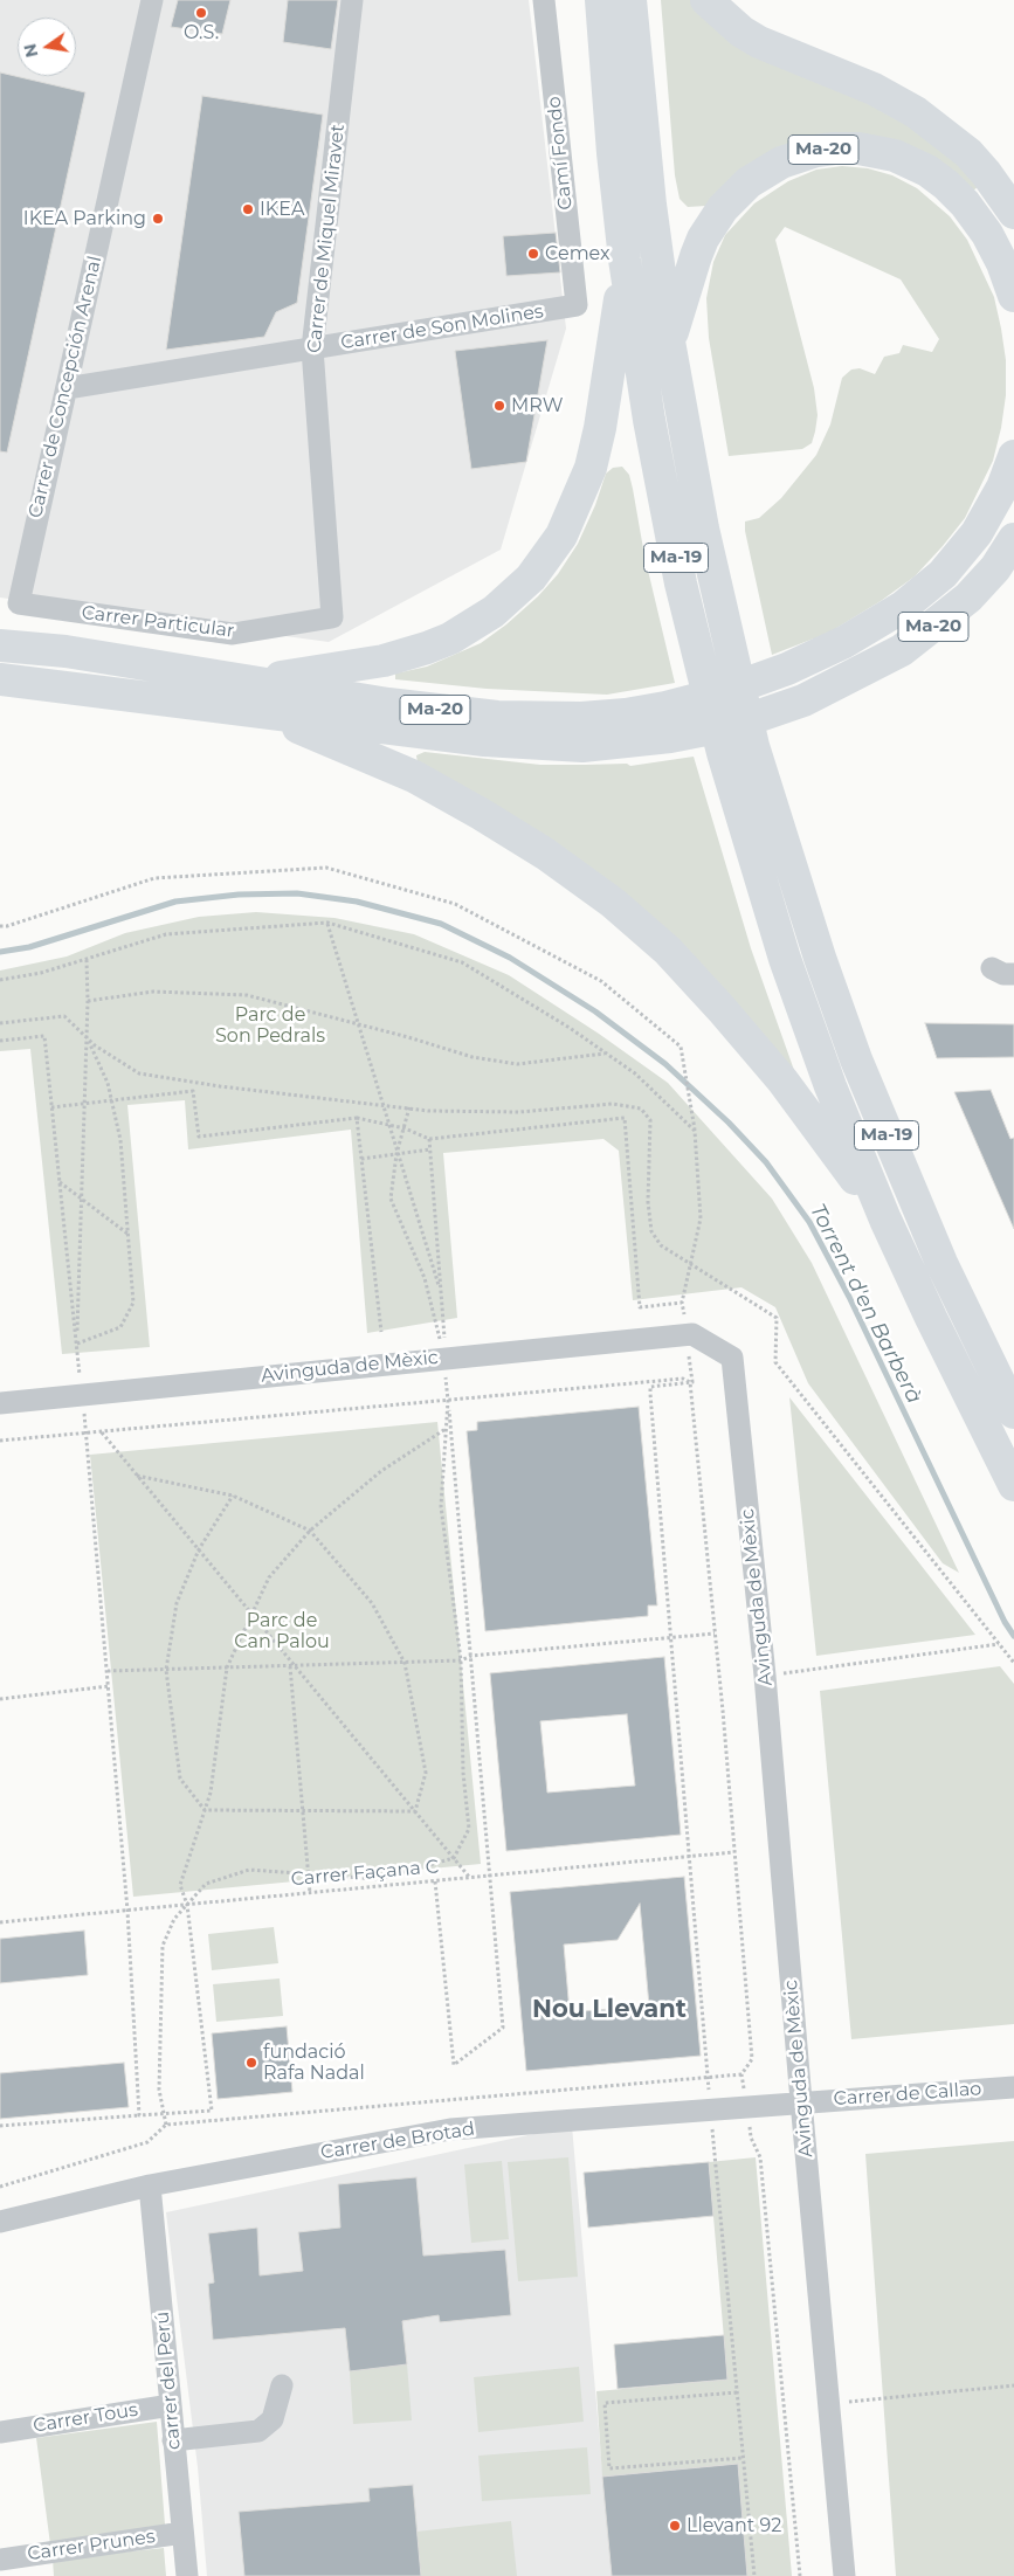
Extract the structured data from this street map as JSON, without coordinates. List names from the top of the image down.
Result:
{
  "streets": {
    "highway": ["Ma-20", "Ma-19"],
    "street": [
      "Camí Fondo",
      "Carrer de Miquel Miravet",
      "Carrer de Son Molines",
      "Carrer de Concepción Arenal",
      "Carrer Particular",
      "Avinguda de Mèxic",
      "Carrer de Callao",
      "Carrer de Brotad",
      "carrer del Perú",
      "Carrer Tous",
      "Carrer Prunes"
    ],
    "path": ["Carrer Façana C"]
  },
  "crossings": [
    ["Ma-20", "Ma-19"],
    ["Camí Fondo", "Carrer de Son Molines"],
    ["Carrer de Miquel Miravet", "Carrer de Son Molines"],
    ["Carrer de Miquel Miravet", "Carrer Particular"],
    ["Carrer de Son Molines", "Carrer de Concepción Arenal"],
    ["Carrer de Concepción Arenal", "Carrer Particular"],
    ["Avinguda de Mèxic", "Carrer de Callao"],
    ["Avinguda de Mèxic", "Carrer de Brotad"],
    ["Carrer de Callao", "Carrer de Brotad"],
    ["Carrer de Brotad", "carrer del Perú"],
    ["carrer del Perú", "Carrer Tous"],
    ["carrer del Perú", "Carrer Prunes"]
  ],
  "districts": ["Nou Llevant"],
  "water": ["Torrent d'en Barberà"],
  "parks": ["Parc de Son Pedrals", "Parc de Can Palou"],
  "places": [
    "O.S.",
    "IKEA",
    "IKEA Parking",
    "Cemex",
    "MRW",
    "fundació Rafa Nadal",
    "Llevant 92"
  ],
  "north": "left"
}
